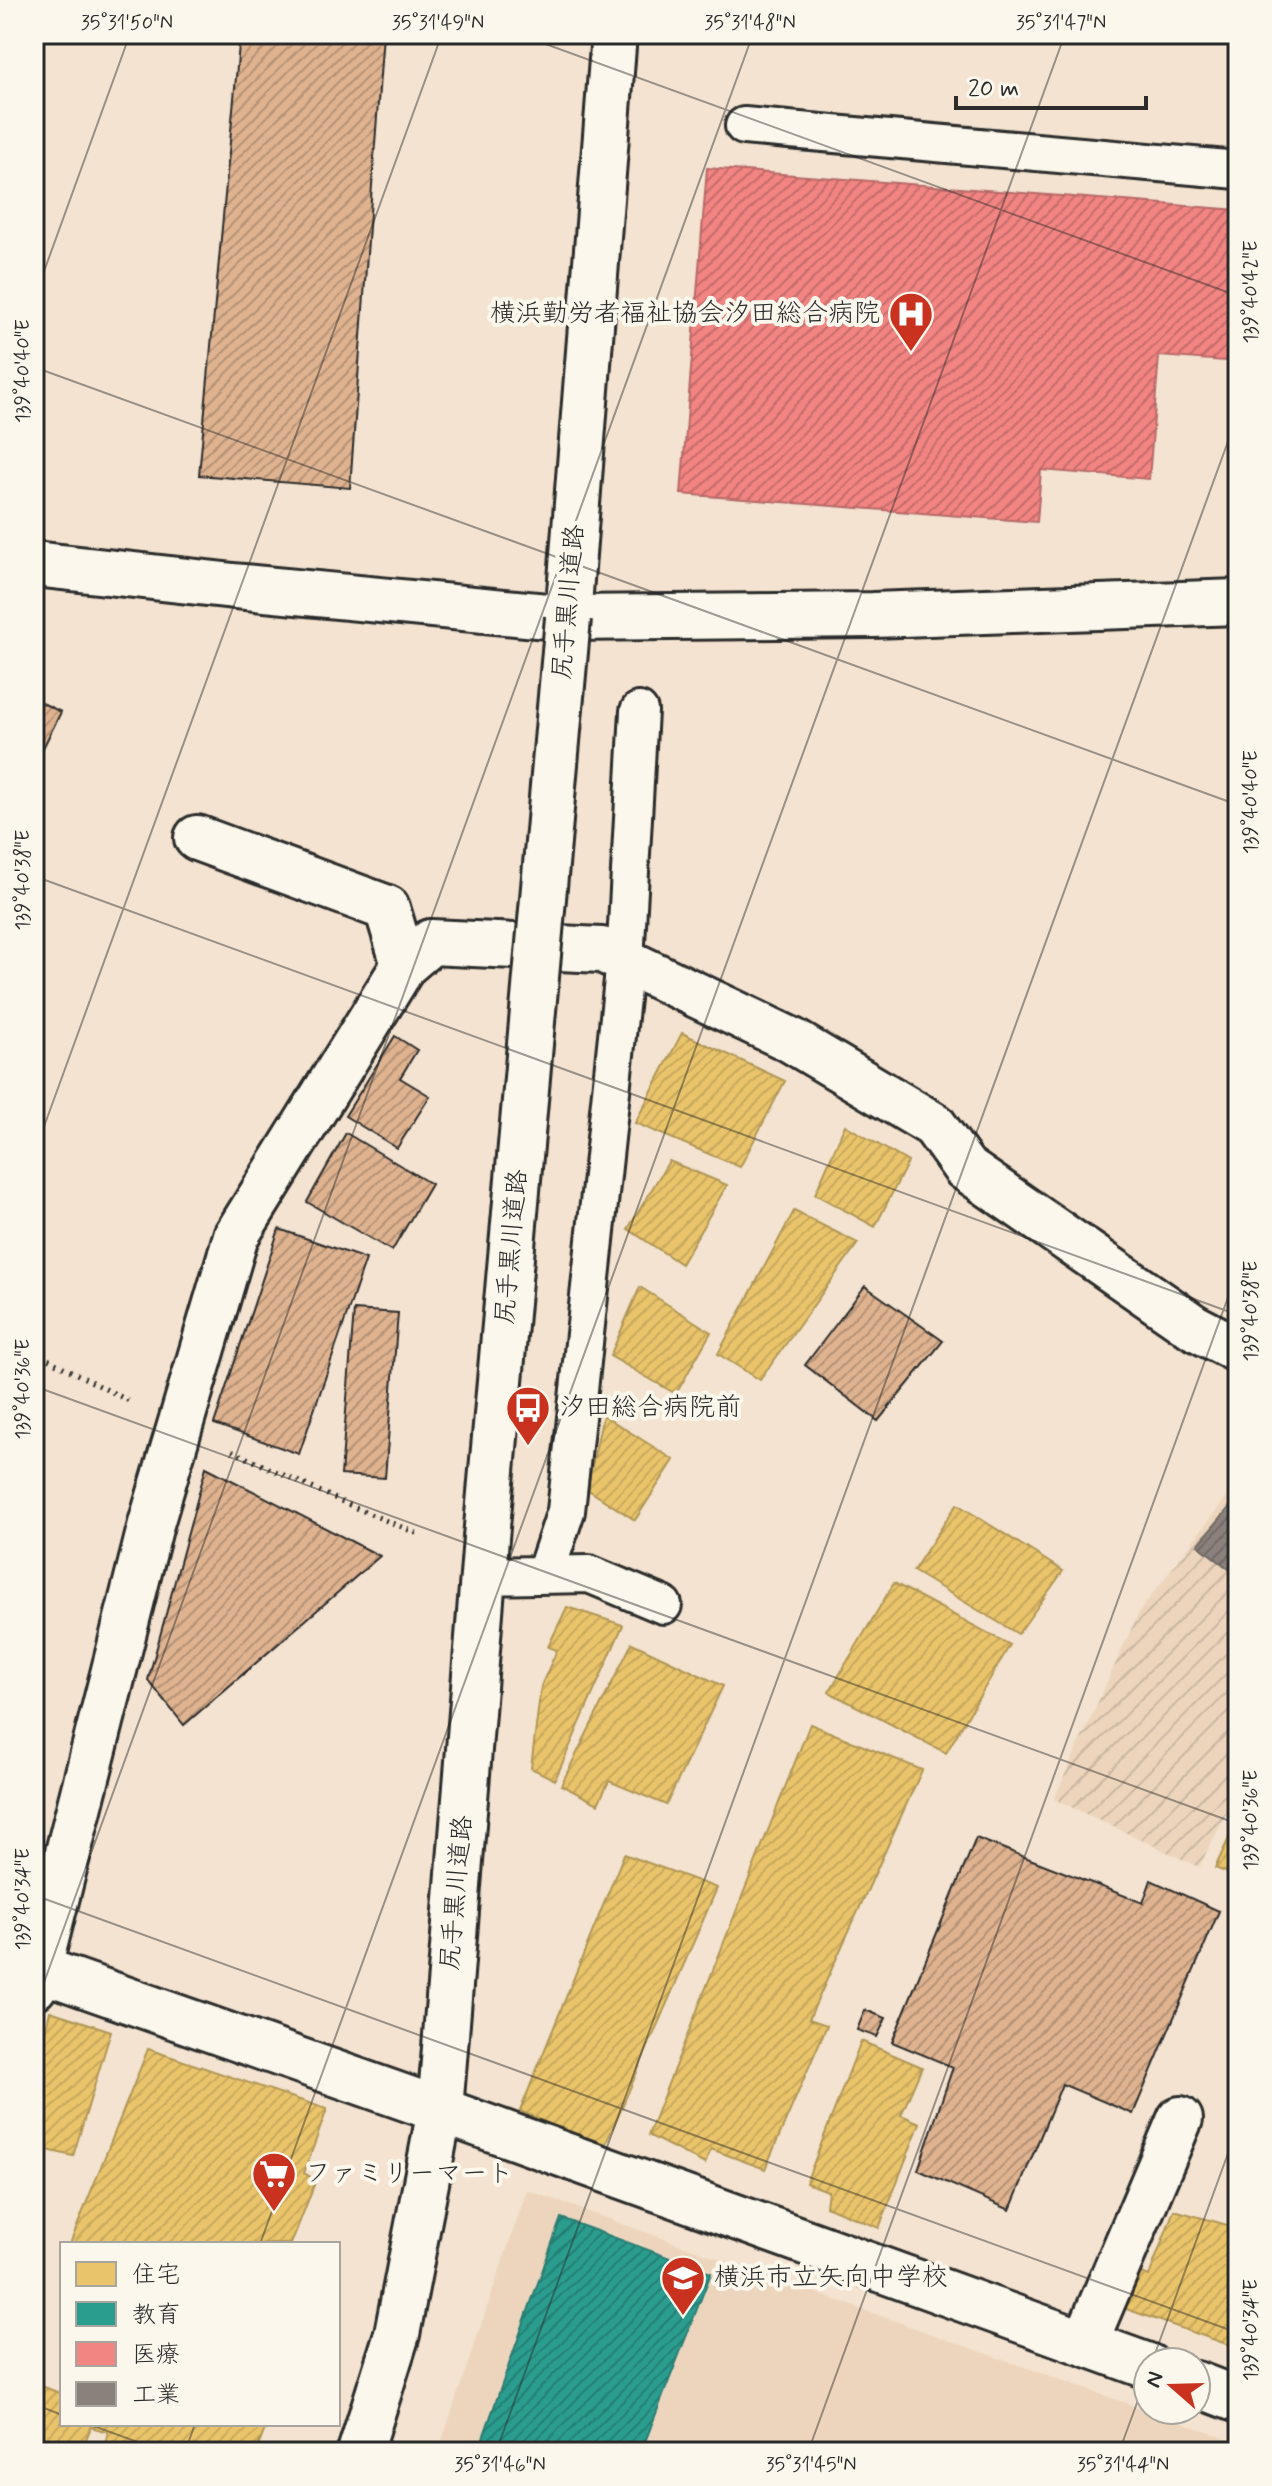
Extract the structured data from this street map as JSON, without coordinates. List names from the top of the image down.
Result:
{
  "streets": {
    "street": ["尻手黒川道路"]
  },
  "places": {
    "hospital": ["横浜勤労者福祉協会汐田総合病院"],
    "bus stop": ["汐田総合病院前"],
    "supermarket": ["ファミリーマート"],
    "school or university": ["横浜市立矢向中学校"]
  },
  "legend": [
    "住宅",
    "教育",
    "医療",
    "工業"
  ],
  "scale_bar": "20 m",
  "north": "left",
  "coordinates": [
    "35°31'50\"N",
    "35°31'49\"N",
    "35°31'48\"N",
    "35°31'47\"N",
    "139°40'42\"E",
    "139°40'40\"E",
    "139°40'38\"E",
    "139°40'36\"E",
    "139°40'34\"E",
    "35°31'46\"N",
    "35°31'45\"N",
    "35°31'44\"N"
  ]
}
